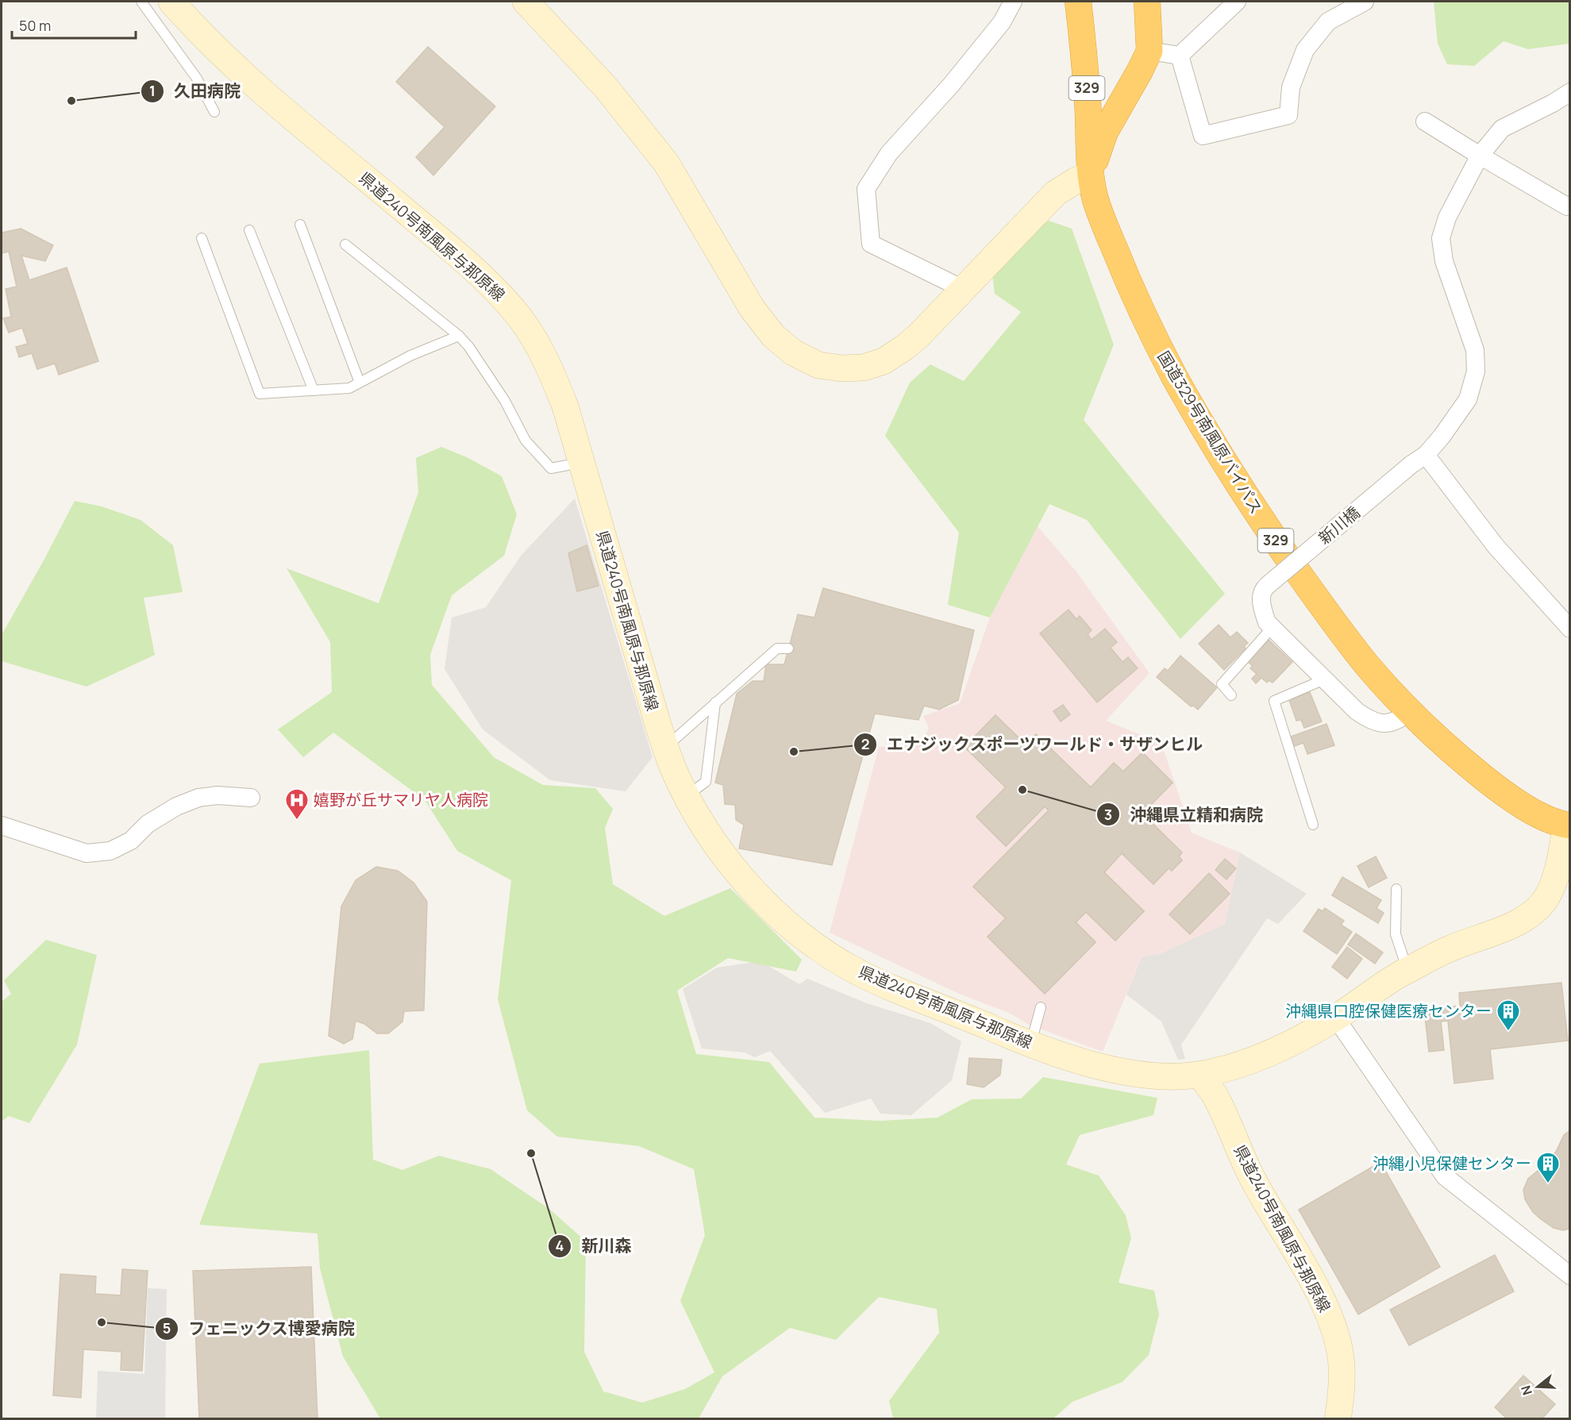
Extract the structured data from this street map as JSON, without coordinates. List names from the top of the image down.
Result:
{
  "streets": {
    "highway": ["329", "国道329号南風原バイパス"],
    "main road": ["県道240号南風原与那原線"],
    "street": ["新川橋"]
  },
  "crossings": [
    ["県道240号南風原与那原線", "国道329号南風原バイパス"]
  ],
  "places": {
    "other": [
      "久田病院",
      "エナジックスポーツワールド・サザンヒル",
      "沖縄県立精和病院",
      "新川森",
      "フェニックス博愛病院"
    ],
    "hospital": ["嬉野が丘サマリヤ人病院"],
    "building": ["沖縄県口腔保健医療センター", "沖縄小児保健センター"]
  },
  "scale_bar": "50 m",
  "north": "left"
}
